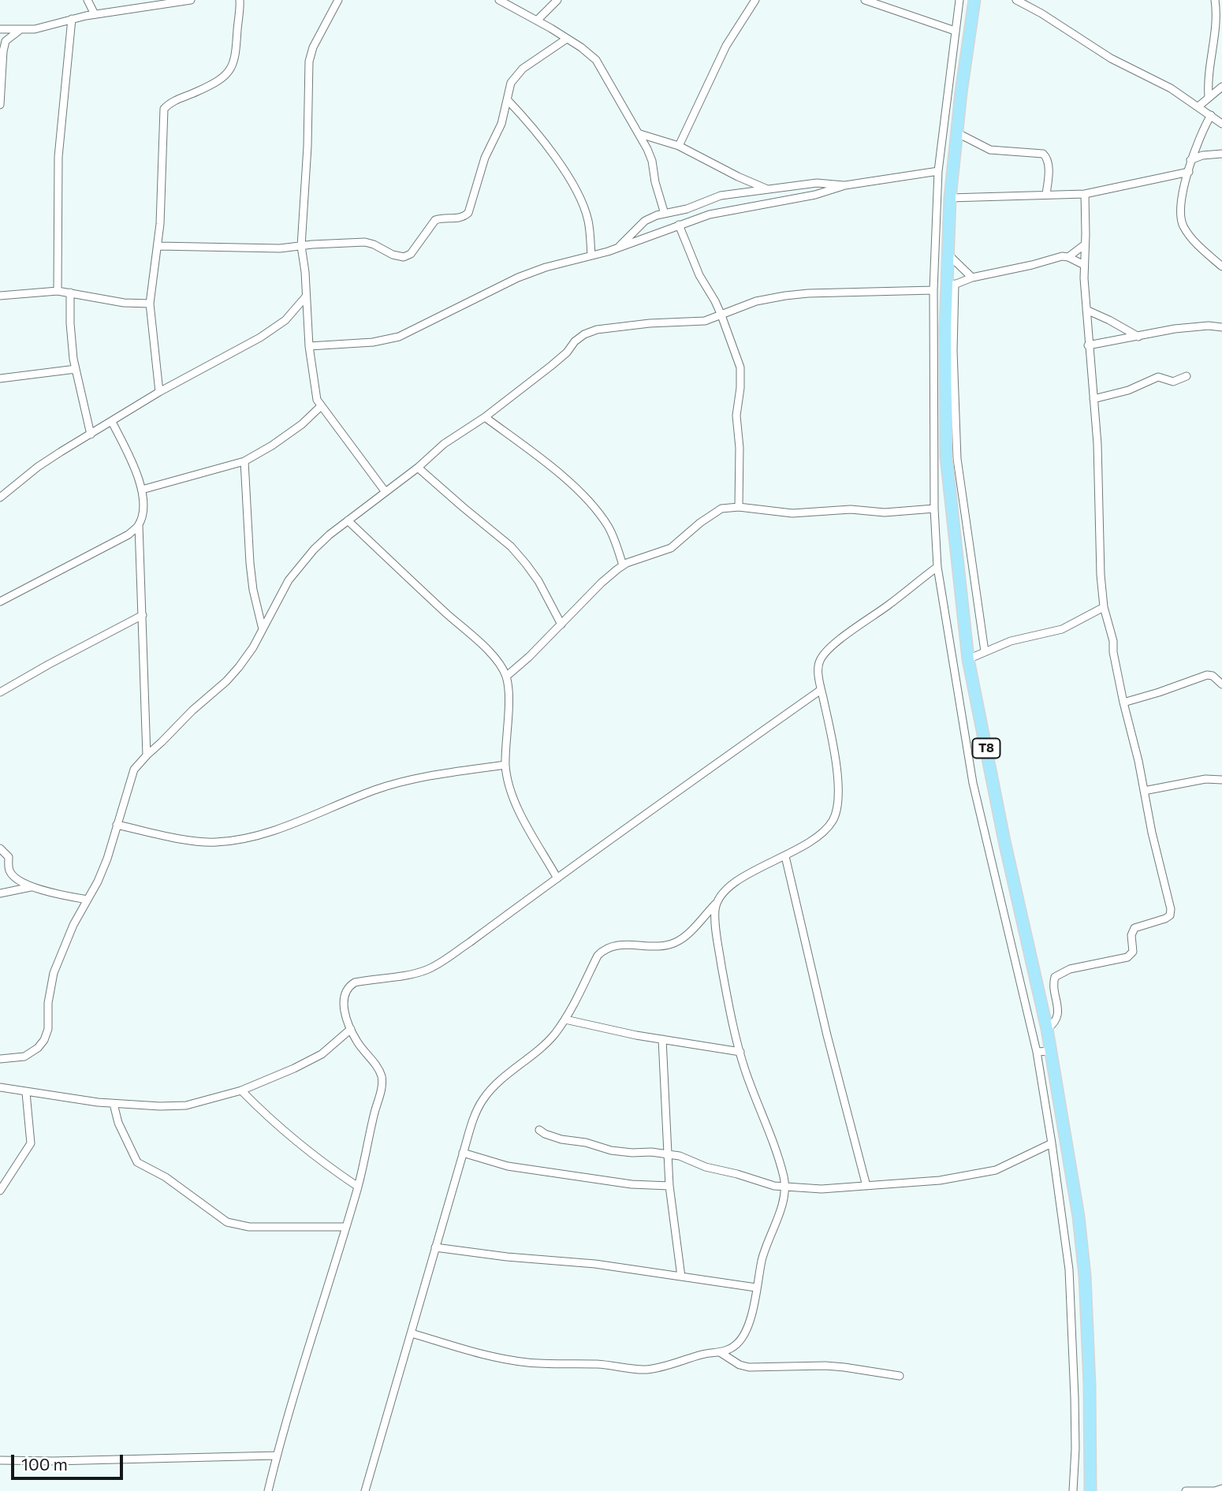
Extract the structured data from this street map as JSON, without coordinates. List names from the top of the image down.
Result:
{
  "streets": {
    "main road": ["T8"]
  },
  "scale_bar": "100 m"
}
